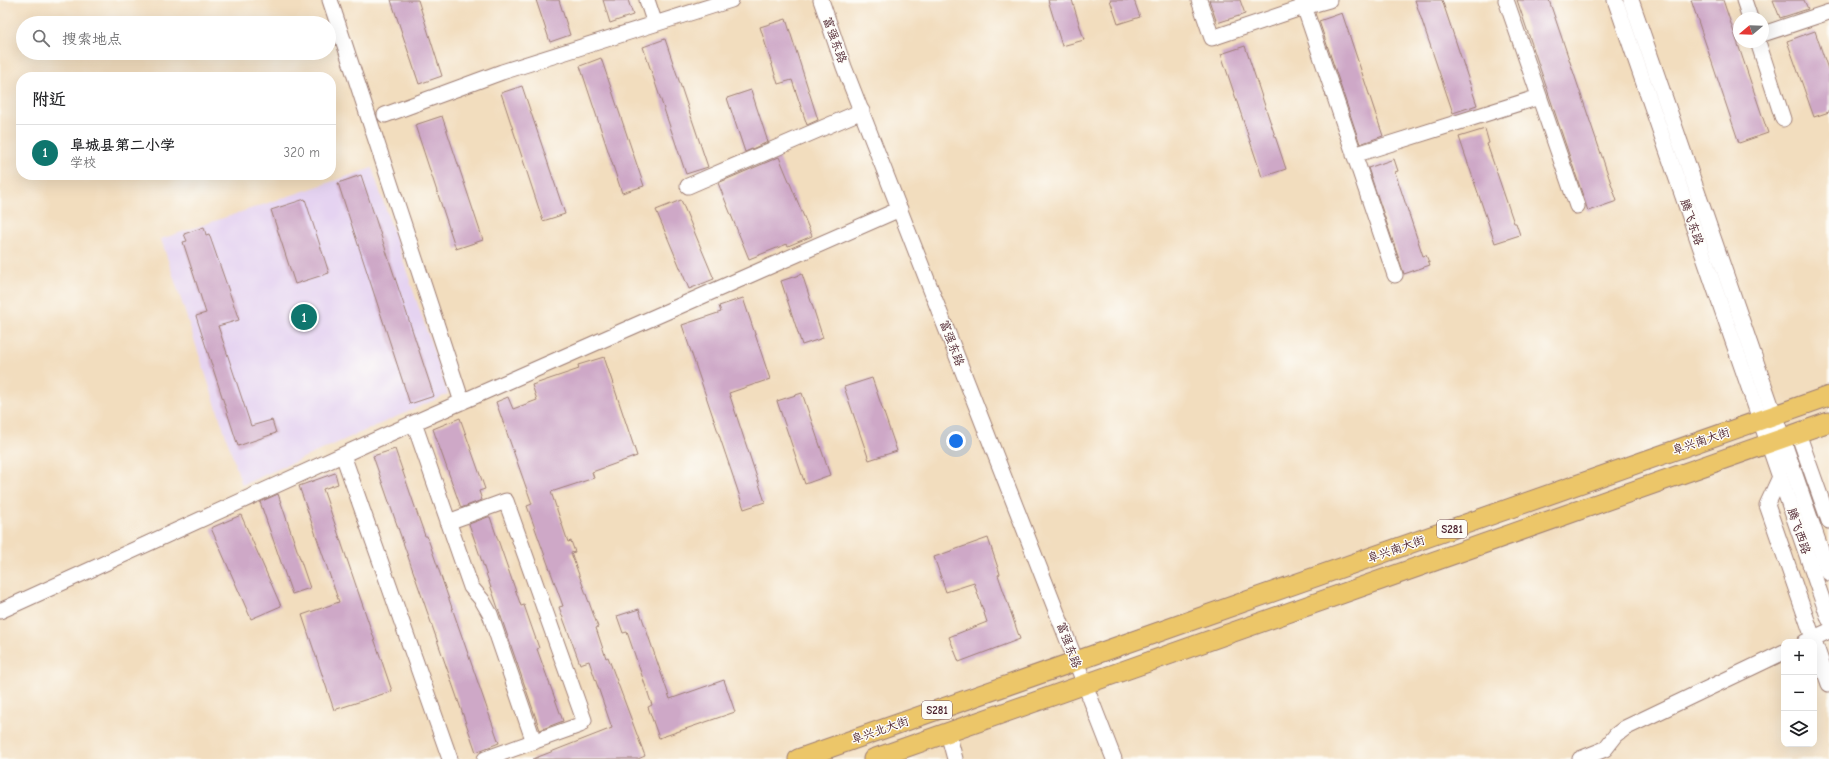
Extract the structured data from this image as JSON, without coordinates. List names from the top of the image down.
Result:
{
  "streets": {
    "main road": ["阜兴南大街", "S281", "阜兴北大街"],
    "street": ["富强东路", "腾飞东路", "腾飞西路"]
  },
  "crossings": [
    ["富强东路", "阜兴南大街"],
    ["富强东路", "阜兴北大街"],
    ["腾飞东路", "阜兴南大街"],
    ["腾飞东路", "腾飞西路"],
    ["阜兴南大街", "腾飞西路"],
    ["阜兴南大街", "阜兴北大街"]
  ],
  "north": "left",
  "page": {
    "search": "搜索地点",
    "heading": "附近",
    "list": [
      {
        "mark": "1",
        "name": "阜城县第二小学",
        "note": "学校",
        "value": "320 m"
      }
    ],
    "pins": "1",
    "map_buttons": ["+", "−"]
  }
}
